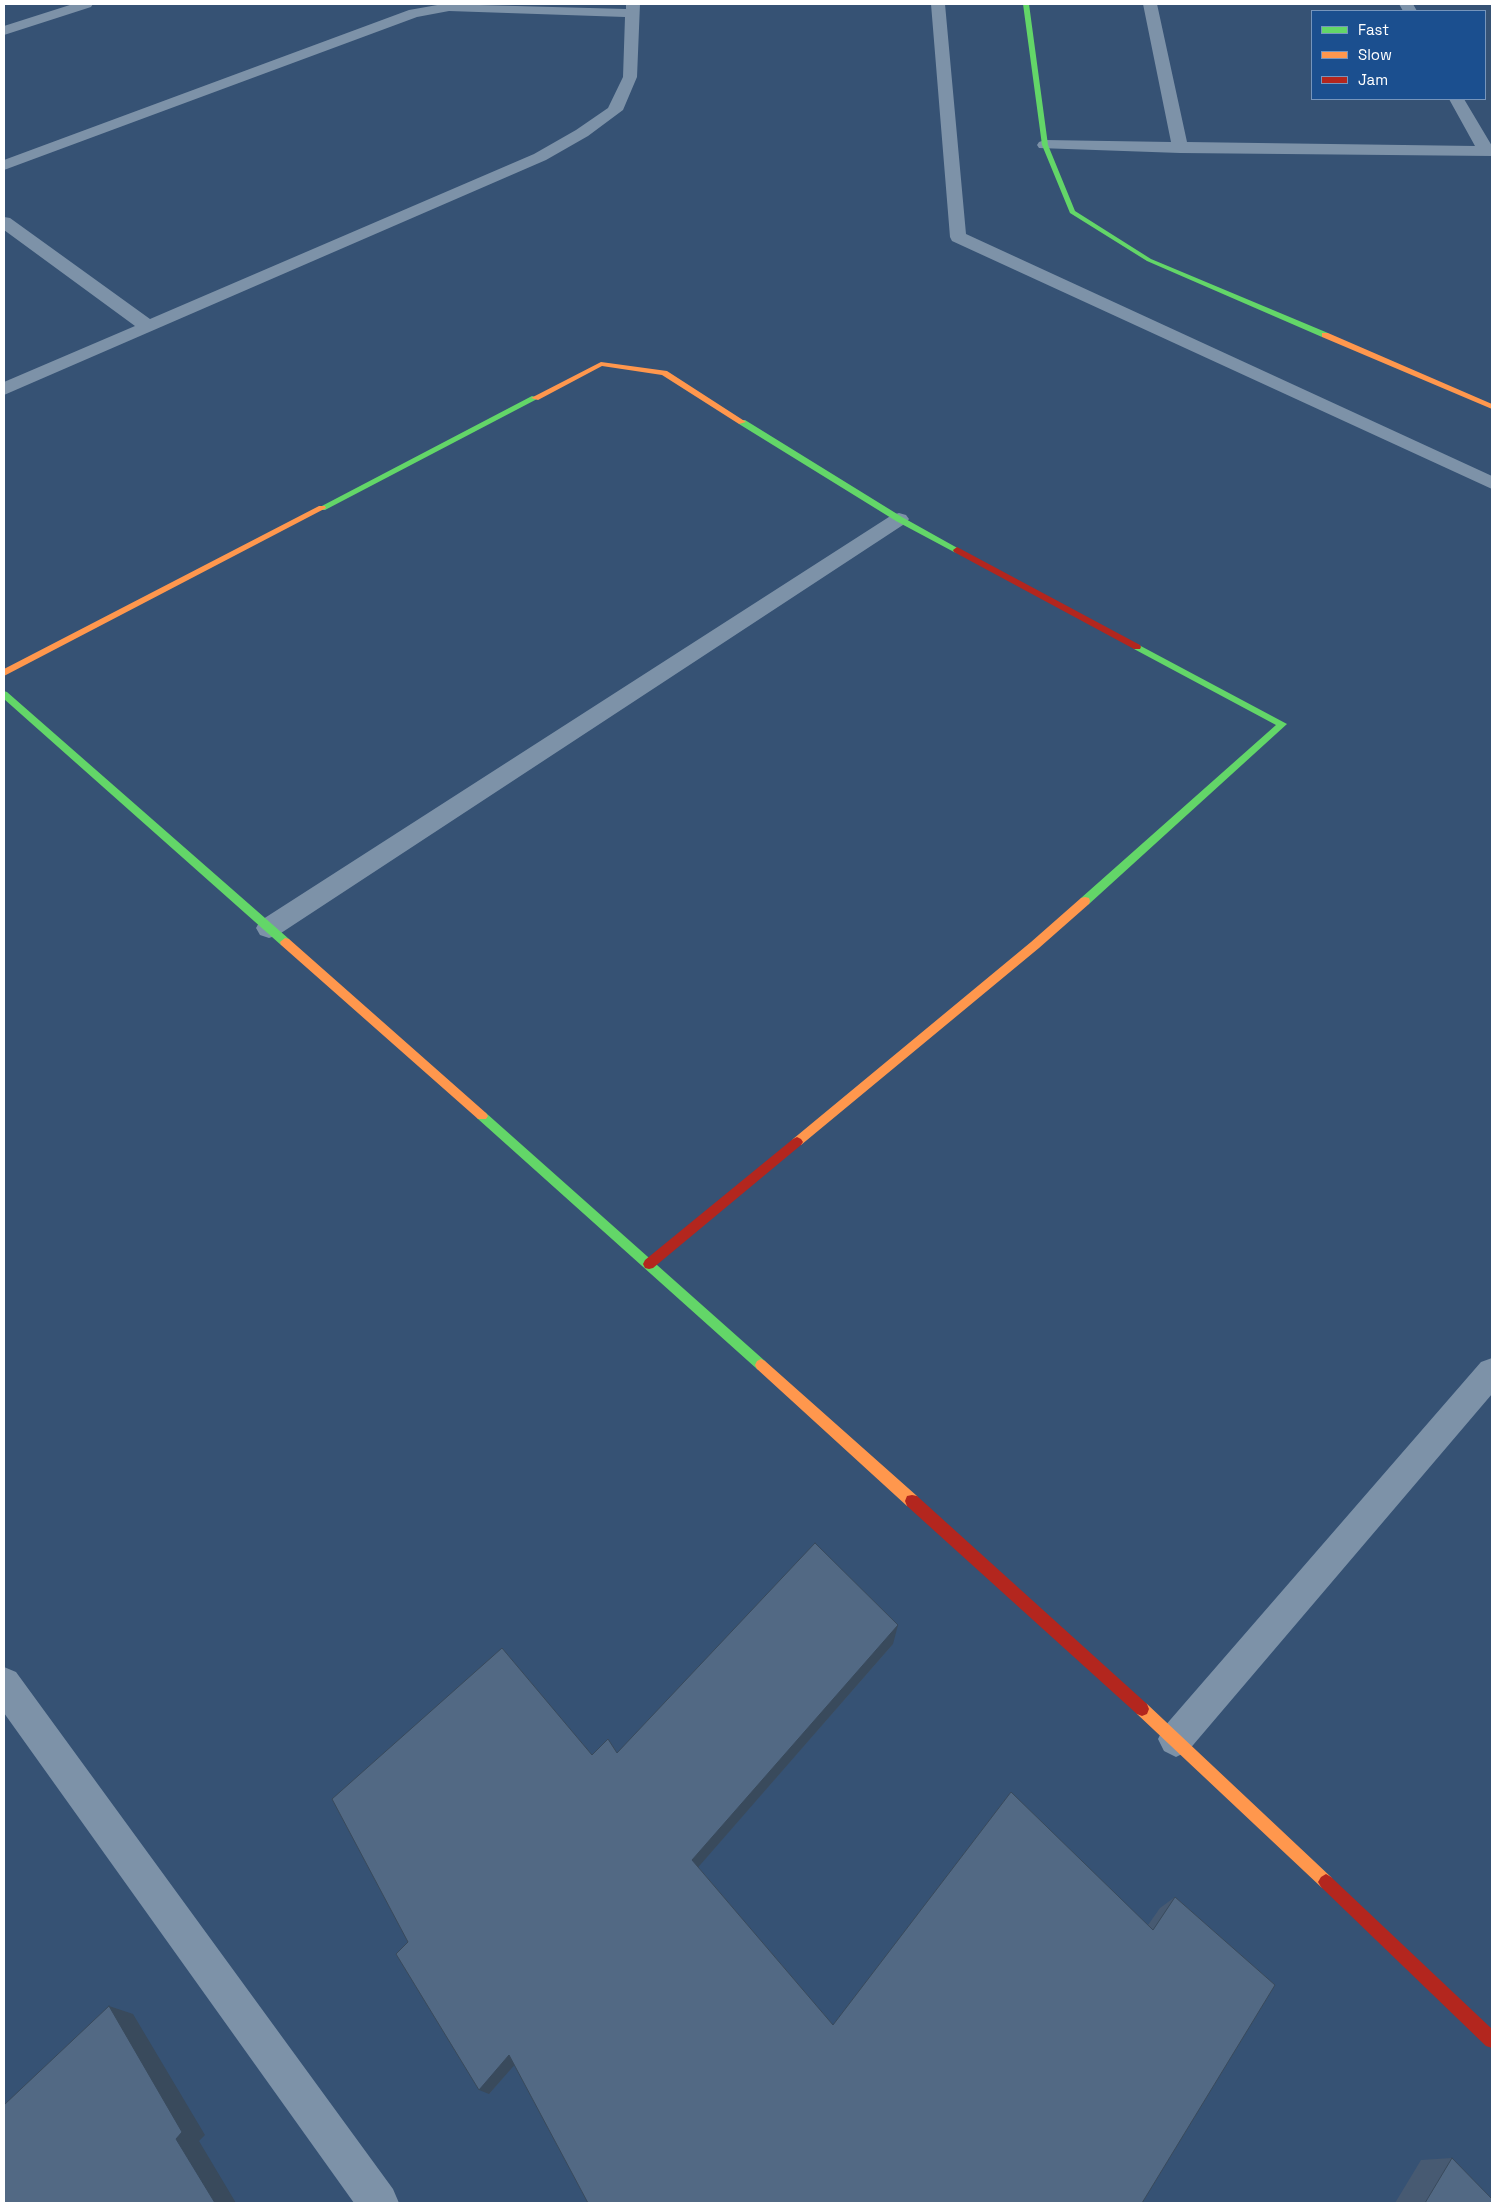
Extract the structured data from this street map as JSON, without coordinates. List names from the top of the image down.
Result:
{
  "legend": ["Fast", "Slow", "Jam"]
}
